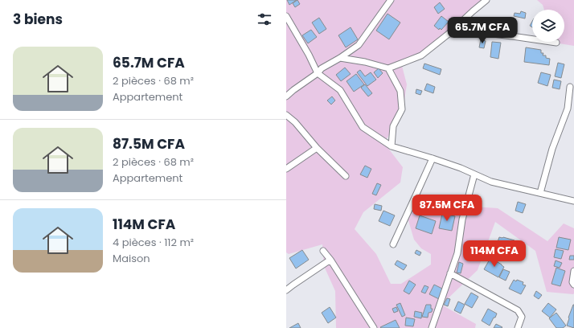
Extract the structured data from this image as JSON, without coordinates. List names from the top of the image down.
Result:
{
  "page": {
    "heading": "3 biens",
    "price": ["65.7M CFA", "87.5M CFA", "114M CFA"],
    "list": [
      {
        "name": "65.7M CFA",
        "note": "2 pièces · 68 m² · Appartement"
      },
      {
        "name": "87.5M CFA",
        "note": "2 pièces · 68 m² · Appartement"
      },
      {
        "name": "114M CFA",
        "note": "4 pièces · 112 m² · Maison"
      }
    ]
  }
}
